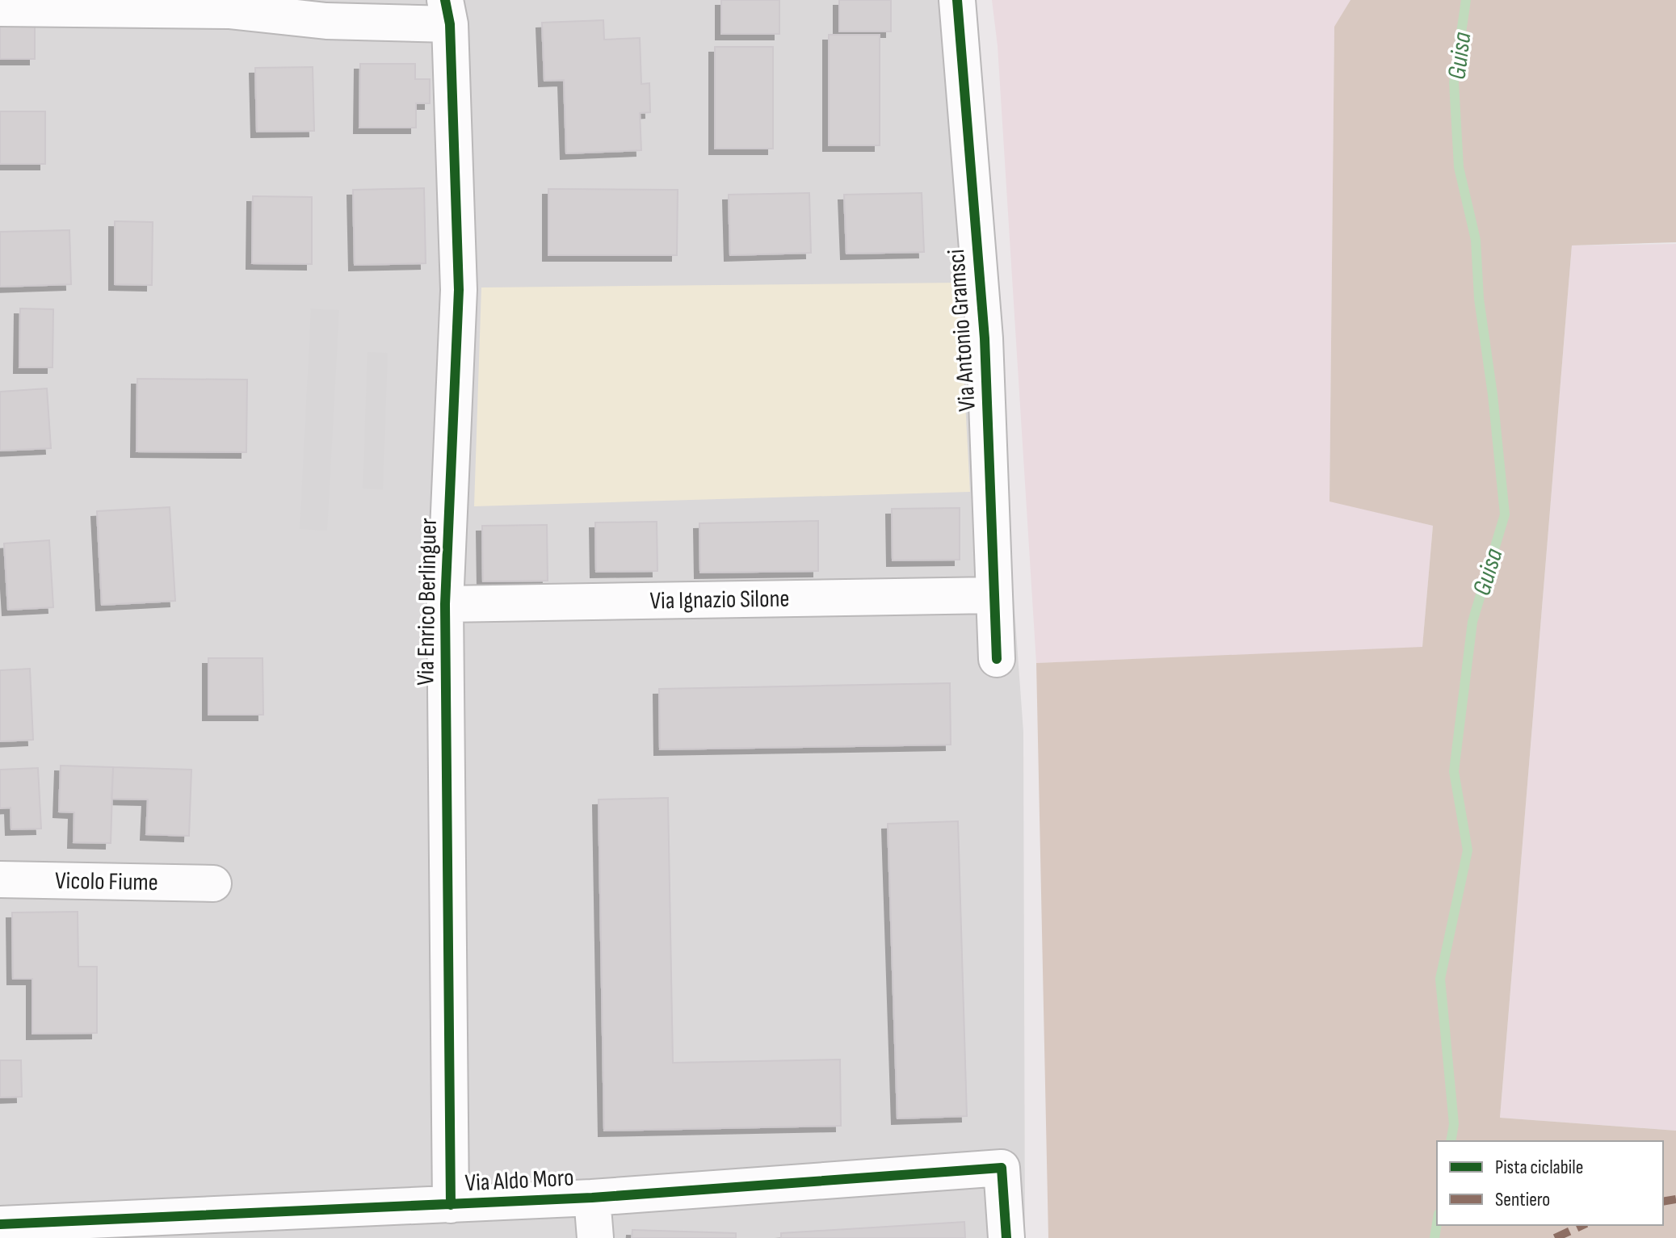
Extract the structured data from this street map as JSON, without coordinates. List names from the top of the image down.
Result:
{
  "streets": {
    "street": [
      "Via Antonio Gramsci",
      "Via Ignazio Silone",
      "Via Enrico Berlinguer",
      "Vicolo Fiume",
      "Via Aldo Moro"
    ]
  },
  "crossings": [
    ["Via Antonio Gramsci", "Via Ignazio Silone"],
    ["Via Ignazio Silone", "Via Enrico Berlinguer"],
    ["Via Enrico Berlinguer", "Via Aldo Moro"]
  ],
  "water": ["Guisa"],
  "legend": ["Pista ciclabile", "Sentiero"]
}
